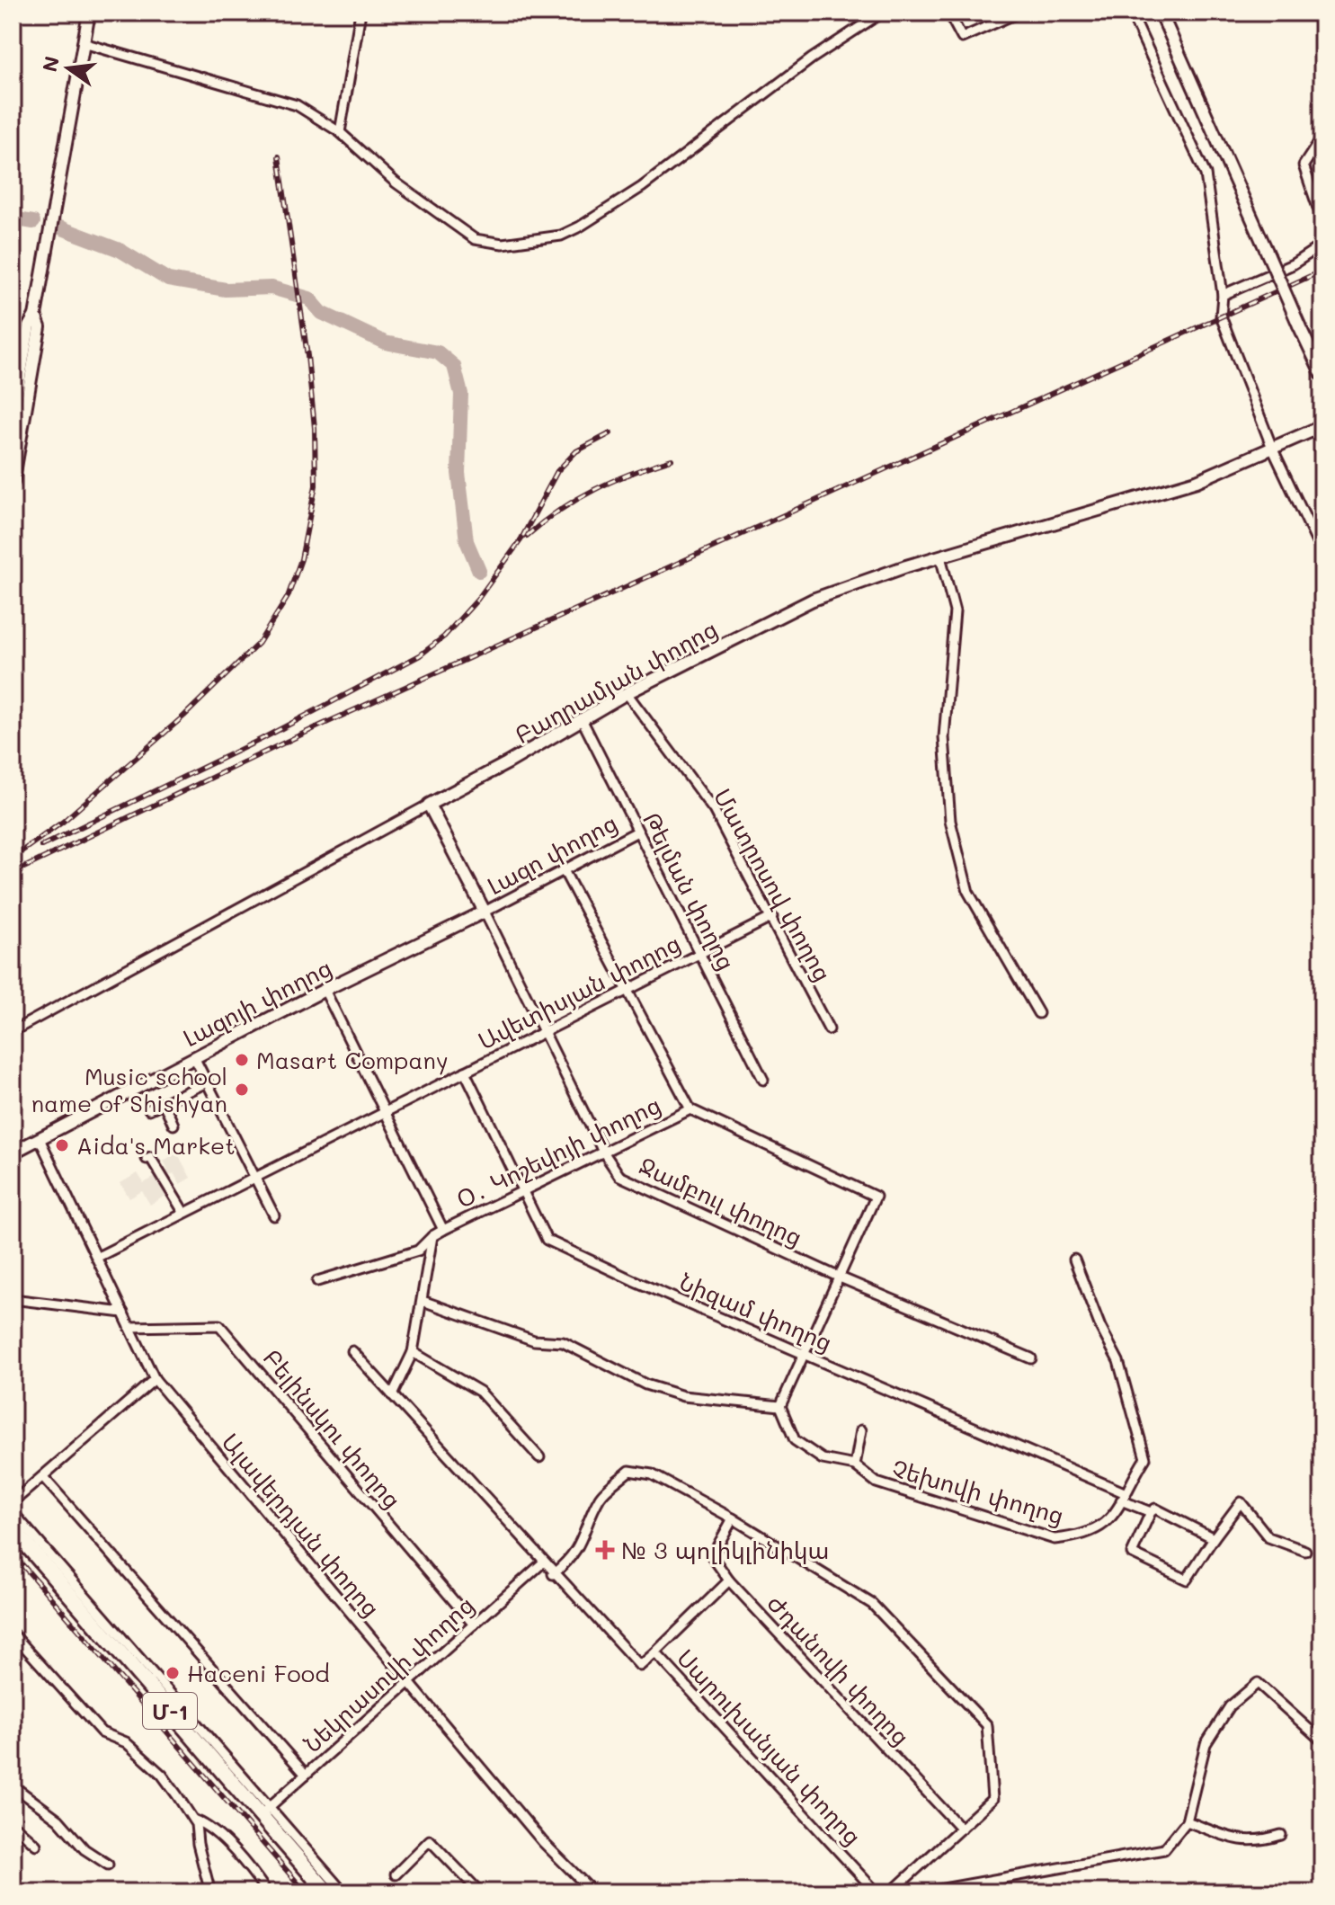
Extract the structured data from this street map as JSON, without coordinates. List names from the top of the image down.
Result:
{
  "streets": {
    "highway": ["Մ-1"],
    "street": [
      "Բաղրամյան փողոց",
      "Լազո փողոց",
      "Մատրոսով փողոց",
      "Թելման փողոց",
      "Ավետիսյան փողոց",
      "Լազոյի փողոց",
      "Օ․ Կոշեվոյի փողոց",
      "Ջամբուլ փողոց",
      "Նիզամ փողոց",
      "Բելինսկու փողոց",
      "Չեխովի փողոց",
      "Ալավերդյան փողոց",
      "Ժդանովի փողոց",
      "Նեկրասովի փողոց",
      "Սարուխանյան փողոց"
    ]
  },
  "crossings": [
    ["Բաղրամյան փողոց", "Մատրոսով փողոց"],
    ["Բաղրամյան փողոց", "Թելման փողոց"],
    ["Բաղրամյան փողոց", "Ջամբուլ փողոց"],
    ["Լազո փողոց", "Թելման փողոց"],
    ["Լազո փողոց", "Լազոյի փողոց"],
    ["Լազո փողոց", "Ջամբուլ փողոց"],
    ["Մատրոսով փողոց", "Ավետիսյան փողոց"],
    ["Թելման փողոց", "Ավետիսյան փողոց"],
    ["Ավետիսյան փողոց", "Ջամբուլ փողոց"],
    ["Ավետիսյան փողոց", "Նիզամ փողոց"],
    ["Ավետիսյան փողոց", "Ալավերդյան փողոց"],
    ["Լազոյի փողոց", "Ջամբուլ փողոց"],
    ["Լազոյի փողոց", "Ալավերդյան փողոց"],
    ["Օ․ Կոշեվոյի փողոց", "Ջամբուլ փողոց"],
    ["Օ․ Կոշեվոյի փողոց", "Նիզամ փողոց"],
    ["Նիզամ փողոց", "Չեխովի փողոց"],
    ["Բելինսկու փողոց", "Ալավերդյան փողոց"],
    ["Բելինսկու փողոց", "Նեկրասովի փողոց"],
    ["Ալավերդյան փողոց", "Նեկրասովի փողոց"],
    ["Նեկրասովի փողոց", "Մ-1"],
    ["Նեկրասովի փողոց", "Սարուխանյան փողոց"]
  ],
  "places": {
    "other": [
      "Masart Company",
      "Music school name of Shishyan",
      "Aida's Market",
      "Haceni Food"
    ],
    "health": ["№ 3 պոլիկլինիկա"]
  },
  "north": "left"
}
